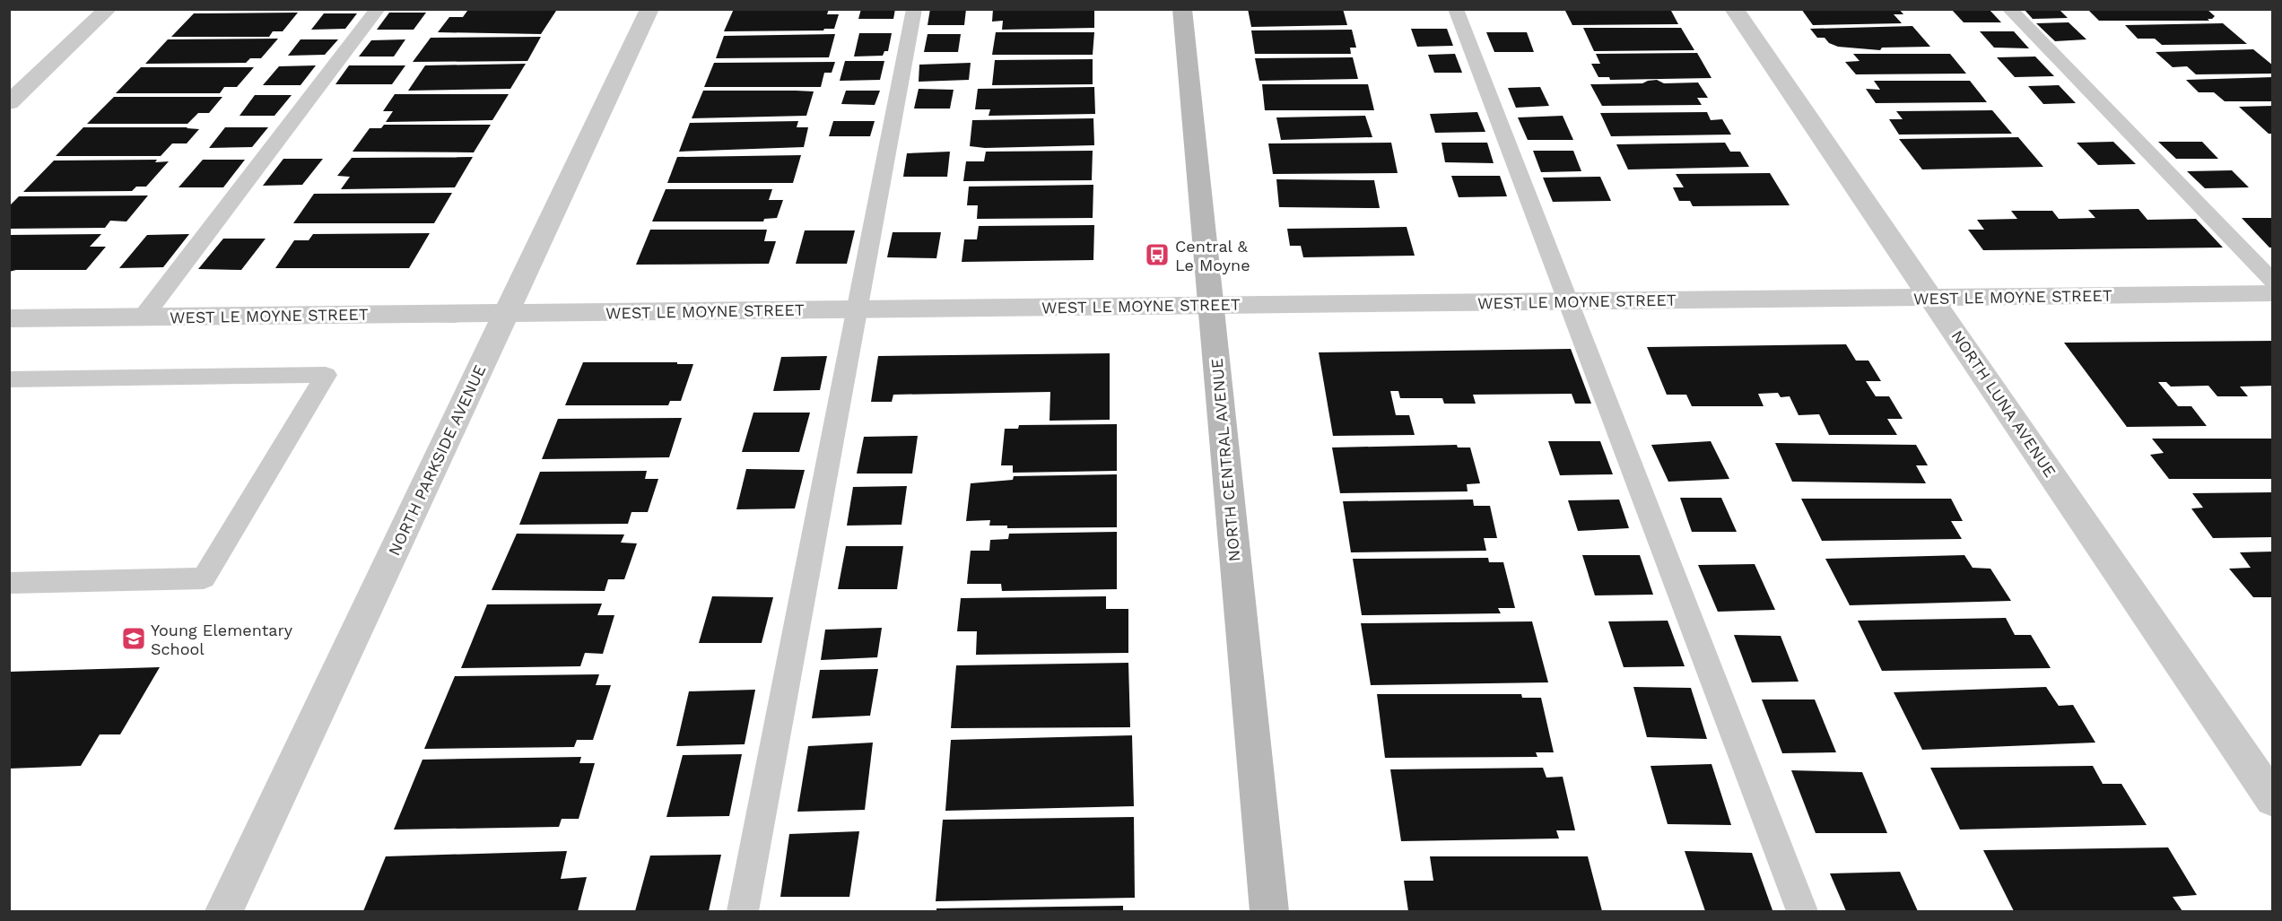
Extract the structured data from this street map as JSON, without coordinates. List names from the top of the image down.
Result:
{
  "streets": {
    "street": [
      "WEST LE MOYNE STREET",
      "NORTH LUNA AVENUE",
      "NORTH PARKSIDE AVENUE",
      "NORTH CENTRAL AVENUE"
    ]
  },
  "crossings": [
    ["WEST LE MOYNE STREET", "NORTH LUNA AVENUE"],
    ["WEST LE MOYNE STREET", "NORTH PARKSIDE AVENUE"],
    ["WEST LE MOYNE STREET", "NORTH CENTRAL AVENUE"]
  ],
  "places": {
    "bus stop": ["Central & Le Moyne"],
    "school or university": ["Young Elementary School"]
  }
}
